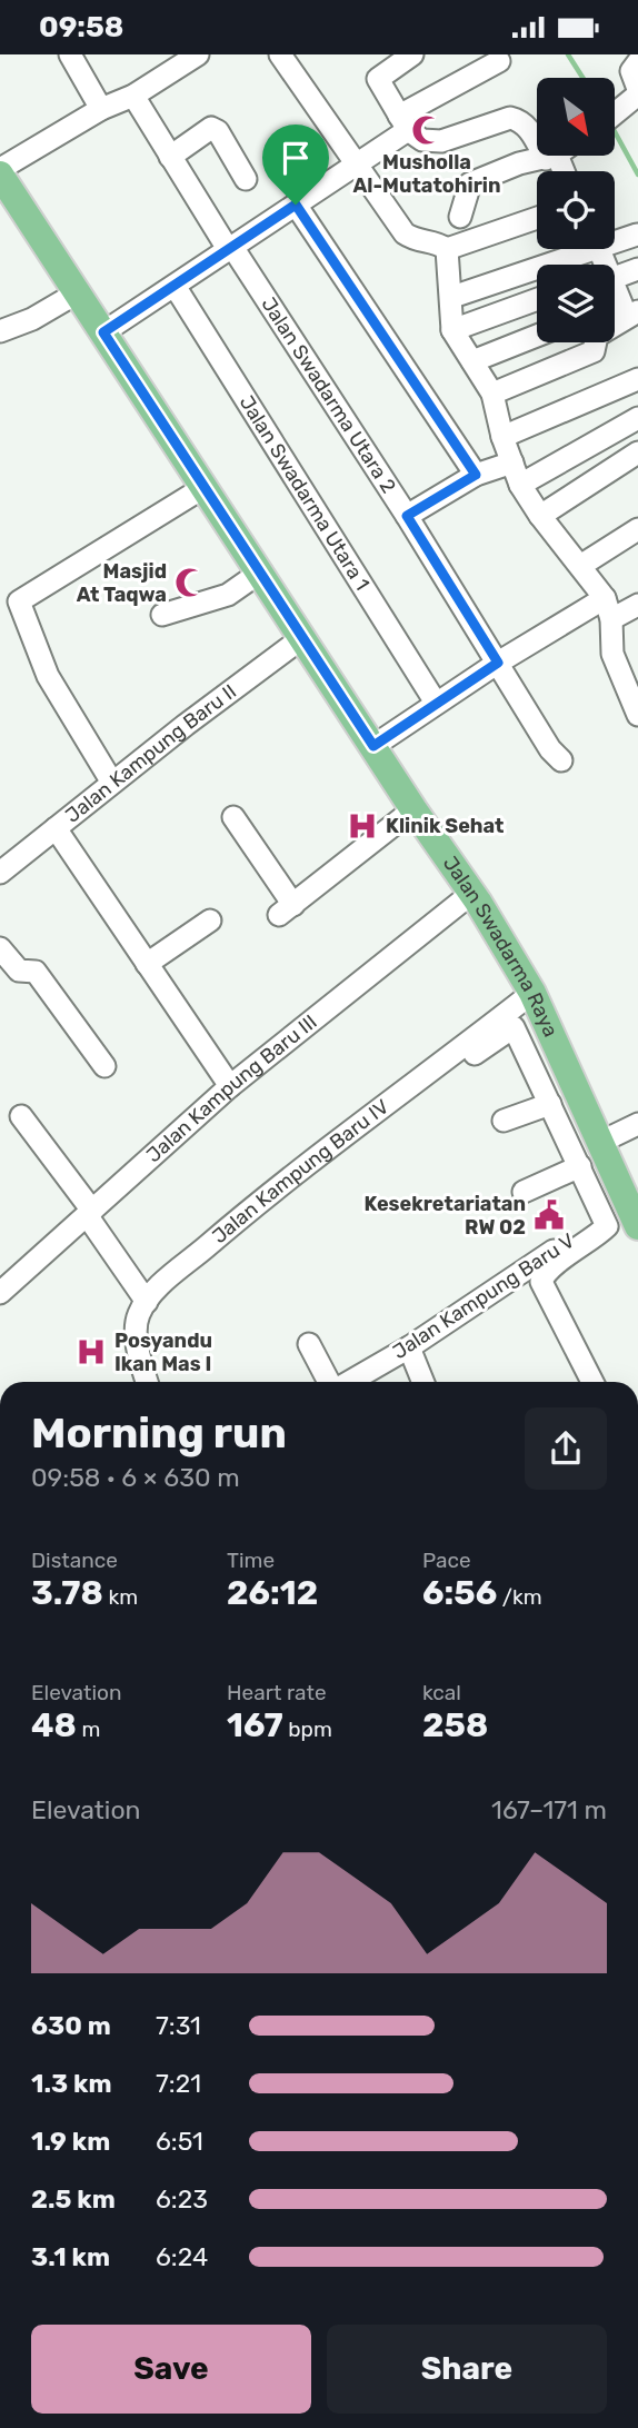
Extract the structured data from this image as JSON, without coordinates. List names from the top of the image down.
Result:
{
  "streets": {
    "main road": ["Jalan Swadarma Raya"],
    "street": [
      "Jalan Swadarma Utara 2",
      "Jalan Swadarma Utara 1",
      "Jalan Kampung Baru II",
      "Jalan Kampung Baru III",
      "Jalan Kampung Baru IV",
      "Jalan Kampung Baru V"
    ]
  },
  "crossings": [
    ["Jalan Kampung Baru II", "Jalan Swadarma Raya"],
    ["Jalan Swadarma Raya", "Jalan Kampung Baru III"],
    ["Jalan Swadarma Raya", "Jalan Kampung Baru IV"],
    ["Jalan Swadarma Raya", "Jalan Kampung Baru V"]
  ],
  "places": {
    "mosque": ["Musholla Al-Mutatohirin", "Masjid At Taqwa"],
    "hospital": ["Klinik Sehat", "Posyandu Ikan Mas I"],
    "public building": ["Kesekretariatan RW 02"]
  },
  "north": "bottom right",
  "page": {
    "status": "09:58",
    "heading": ["Morning run", "09:58 · 6 × 630 m"],
    "stats": [
      ["Distance", "3.78 km"],
      ["Time", "26:12"],
      ["Pace", "6:56 /km"],
      ["Elevation", "48 m"],
      ["Heart rate", "167 bpm"],
      ["kcal", "258"]
    ],
    "chart": ["Elevation", "167–171 m"],
    "list": [
      {
        "name": "630 m",
        "note": "7:31"
      },
      {
        "name": "1.3 km",
        "note": "7:21"
      },
      {
        "name": "1.9 km",
        "note": "6:51"
      },
      {
        "name": "2.5 km",
        "note": "6:23"
      },
      {
        "name": "3.1 km",
        "note": "6:24"
      }
    ],
    "buttons": ["Save", "Share"]
  }
}
